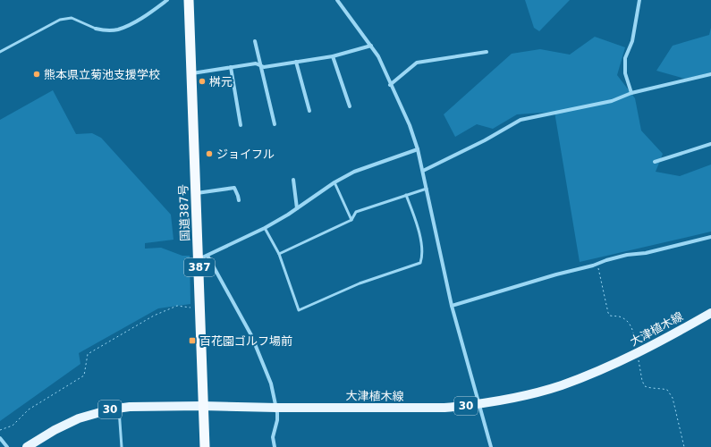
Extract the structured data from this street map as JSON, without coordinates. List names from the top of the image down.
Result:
{
  "streets": {
    "highway": ["国道387号", "387"],
    "main road": ["大津植木線", "30"]
  },
  "crossings": [
    ["国道387号", "大津植木線"]
  ],
  "places": {
    "other": ["熊本県立菊池支援学校", "桝元", "ジョイフル"],
    "transit": ["百花園ゴルフ場前"]
  }
}
